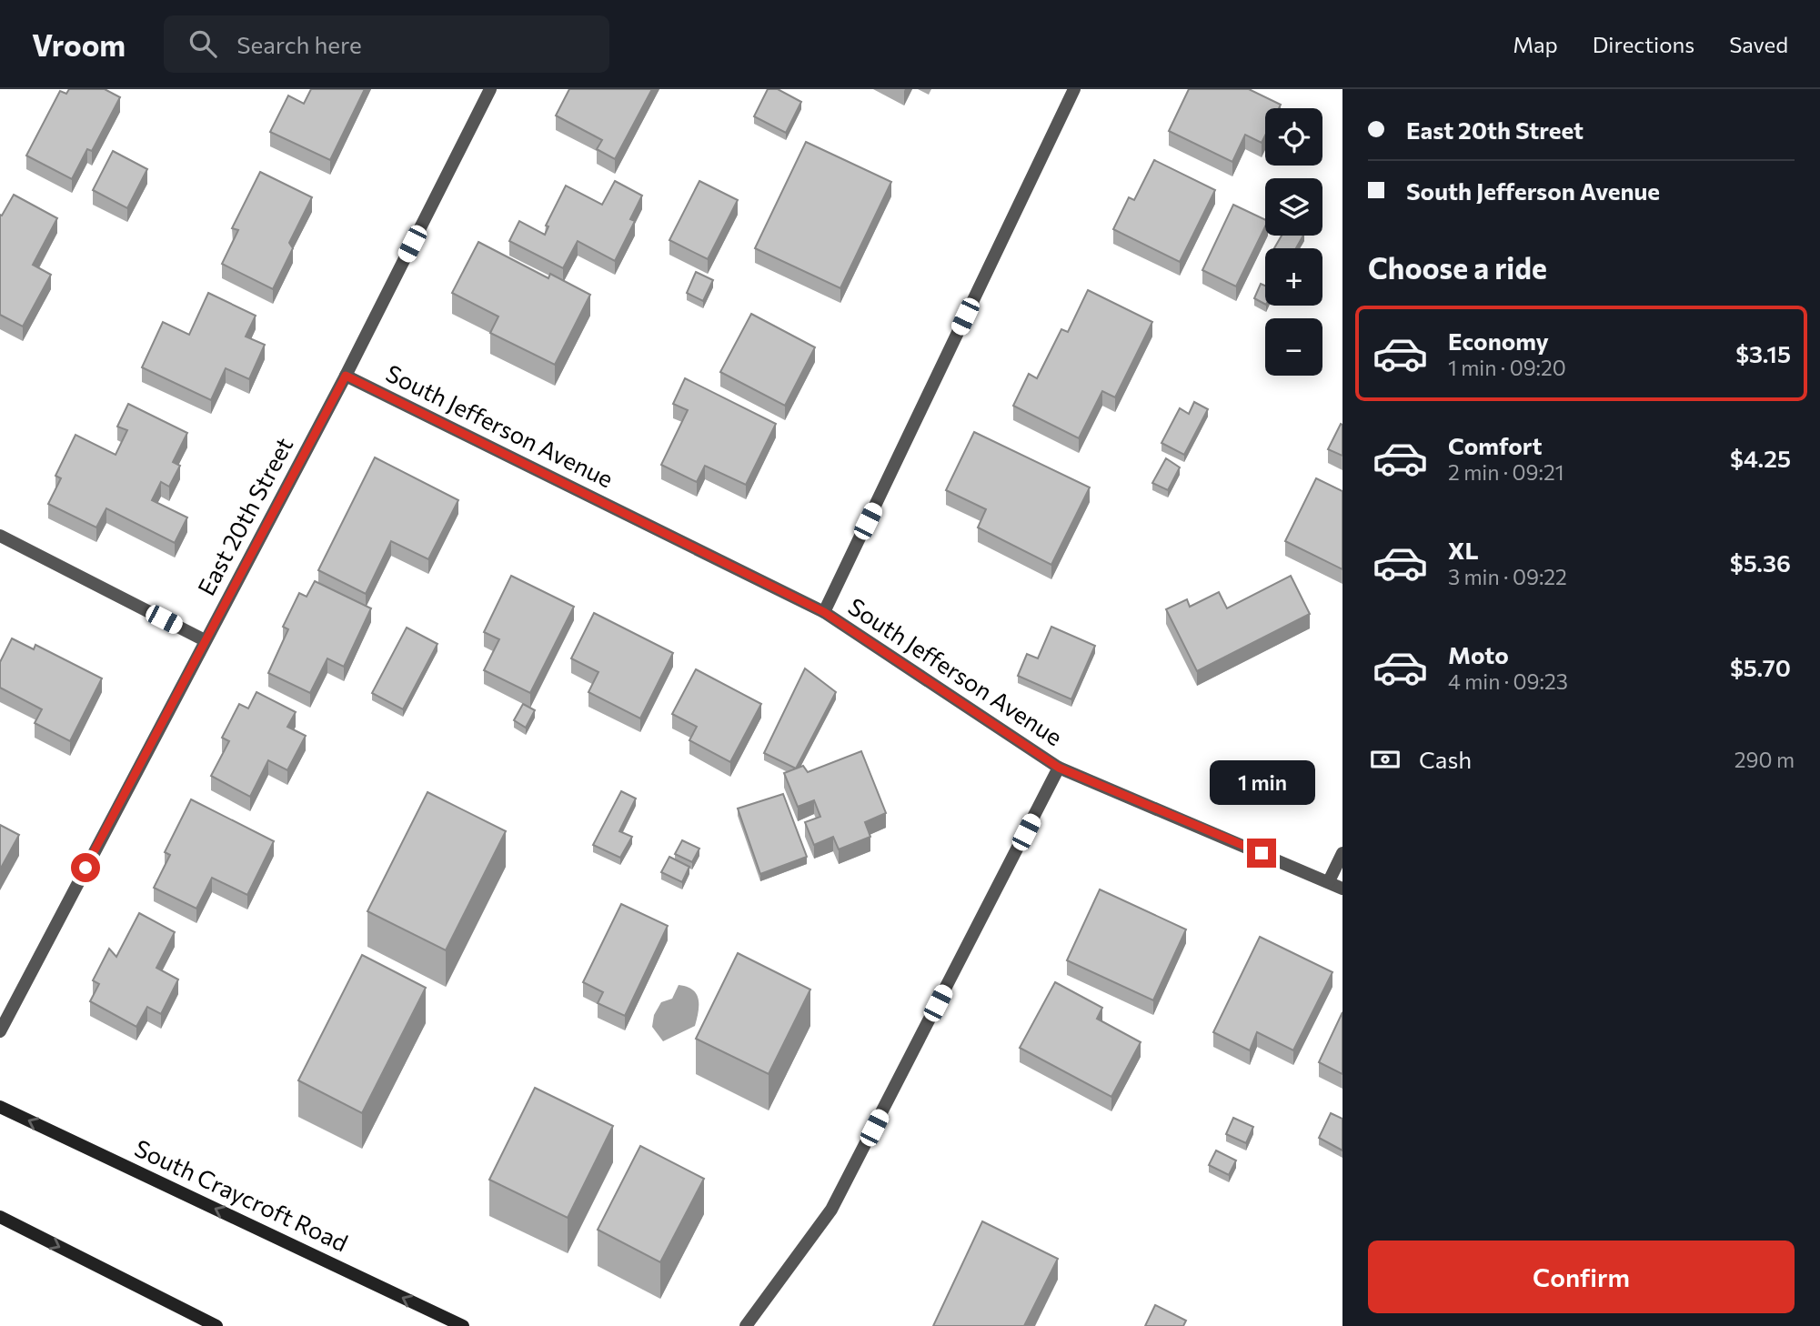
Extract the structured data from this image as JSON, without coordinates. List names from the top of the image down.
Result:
{
  "streets": {
    "main road": ["South Craycroft Road"],
    "street": ["South Jefferson Avenue", "East 20th Street"]
  },
  "crossings": [
    ["South Jefferson Avenue", "East 20th Street"]
  ],
  "page": {
    "header": "Vroom",
    "search": "Search here",
    "nav": ["Map", "Directions", "Saved"],
    "banner": ["East 20th Street", "South Jefferson Avenue"],
    "map_buttons": ["+", "−"],
    "heading": "Choose a ride",
    "list": [
      {
        "name": "Economy",
        "note": "1 min · 09:20",
        "value": "$3.15"
      },
      {
        "name": "Comfort",
        "note": "2 min · 09:21",
        "value": "$4.25"
      },
      {
        "name": "XL",
        "note": "3 min · 09:22",
        "value": "$5.36"
      },
      {
        "name": "Moto",
        "note": "4 min · 09:23",
        "value": "$5.70"
      }
    ],
    "pay": ["Cash", "290 m"],
    "bubble": "1 min",
    "buttons": "Confirm"
  }
}
